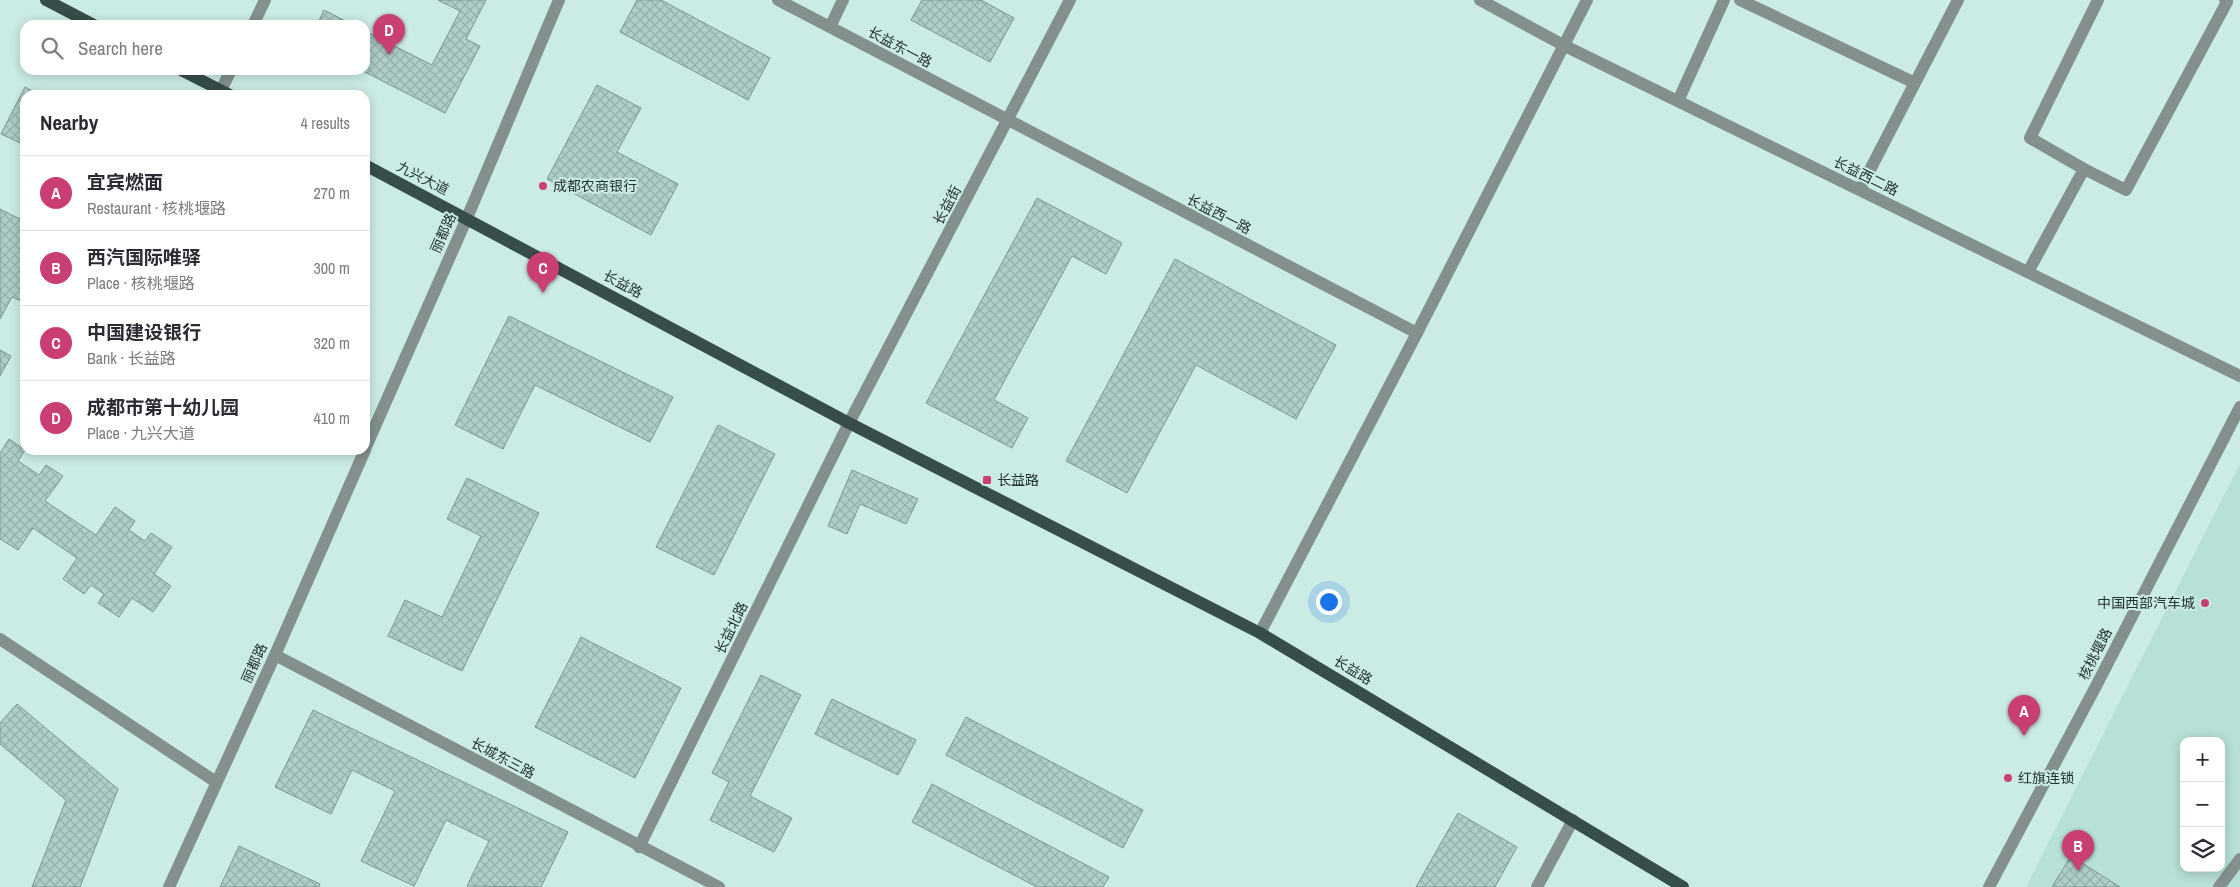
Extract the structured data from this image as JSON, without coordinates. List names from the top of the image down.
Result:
{
  "streets": {
    "main road": ["九兴大道", "长益路"],
    "street": [
      "长益东一路",
      "长益西二路",
      "长益街",
      "长益西一路",
      "丽都路",
      "长益北路",
      "核桃堰路",
      "长城东三路"
    ]
  },
  "crossings": [
    ["长益东一路", "长益街"],
    ["长益东一路", "长益西一路"],
    ["九兴大道", "丽都路"],
    ["九兴大道", "长益路"],
    ["长益街", "长益西一路"],
    ["长益街", "长益路"],
    ["长益街", "长益北路"],
    ["丽都路", "长益路"],
    ["丽都路", "长城东三路"],
    ["长益路", "长益北路"],
    ["长益北路", "长城东三路"]
  ],
  "places": {
    "other": ["成都农商银行", "中国西部汽车城", "红旗连锁"],
    "transit": ["长益路"]
  },
  "page": {
    "pins": [
      "D",
      "C",
      "A",
      "B"
    ],
    "search": "Search here",
    "heading": ["Nearby", "4 results"],
    "list": [
      {
        "mark": "A",
        "name": "宜宾燃面",
        "note": "Restaurant · 核桃堰路",
        "value": "270 m"
      },
      {
        "mark": "B",
        "name": "西汽国际唯驿",
        "note": "Place · 核桃堰路",
        "value": "300 m"
      },
      {
        "mark": "C",
        "name": "中国建设银行",
        "note": "Bank · 长益路",
        "value": "320 m"
      },
      {
        "mark": "D",
        "name": "成都市第十幼儿园",
        "note": "Place · 九兴大道",
        "value": "410 m"
      }
    ],
    "map_buttons": ["+", "−"]
  }
}
